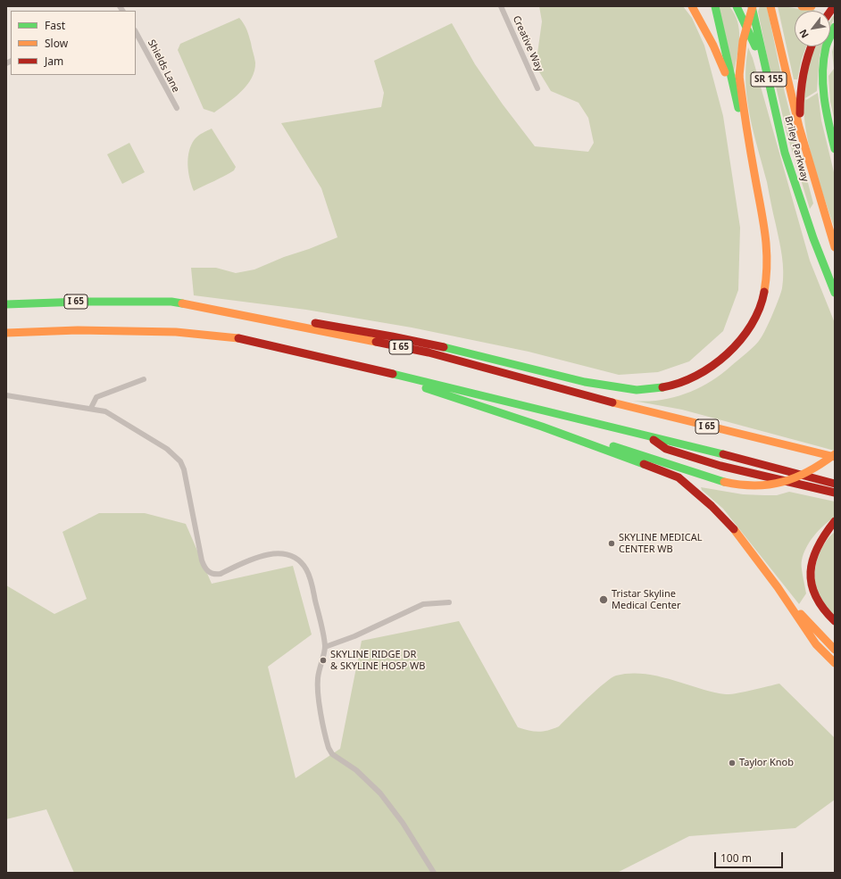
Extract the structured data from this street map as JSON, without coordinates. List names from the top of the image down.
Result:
{
  "streets": {
    "highway": ["SR 155", "Briley Parkway", "I 65"],
    "street": ["Creative Way", "Shields Lane"]
  },
  "places": [
    "SKYLINE MEDICAL CENTER WB",
    "Tristar Skyline Medical Center",
    "SKYLINE RIDGE DR & SKYLINE HOSP WB",
    "Taylor Knob"
  ],
  "legend": ["Fast", "Slow", "Jam"],
  "scale_bar": "100 m",
  "north": "bottom left"
}
